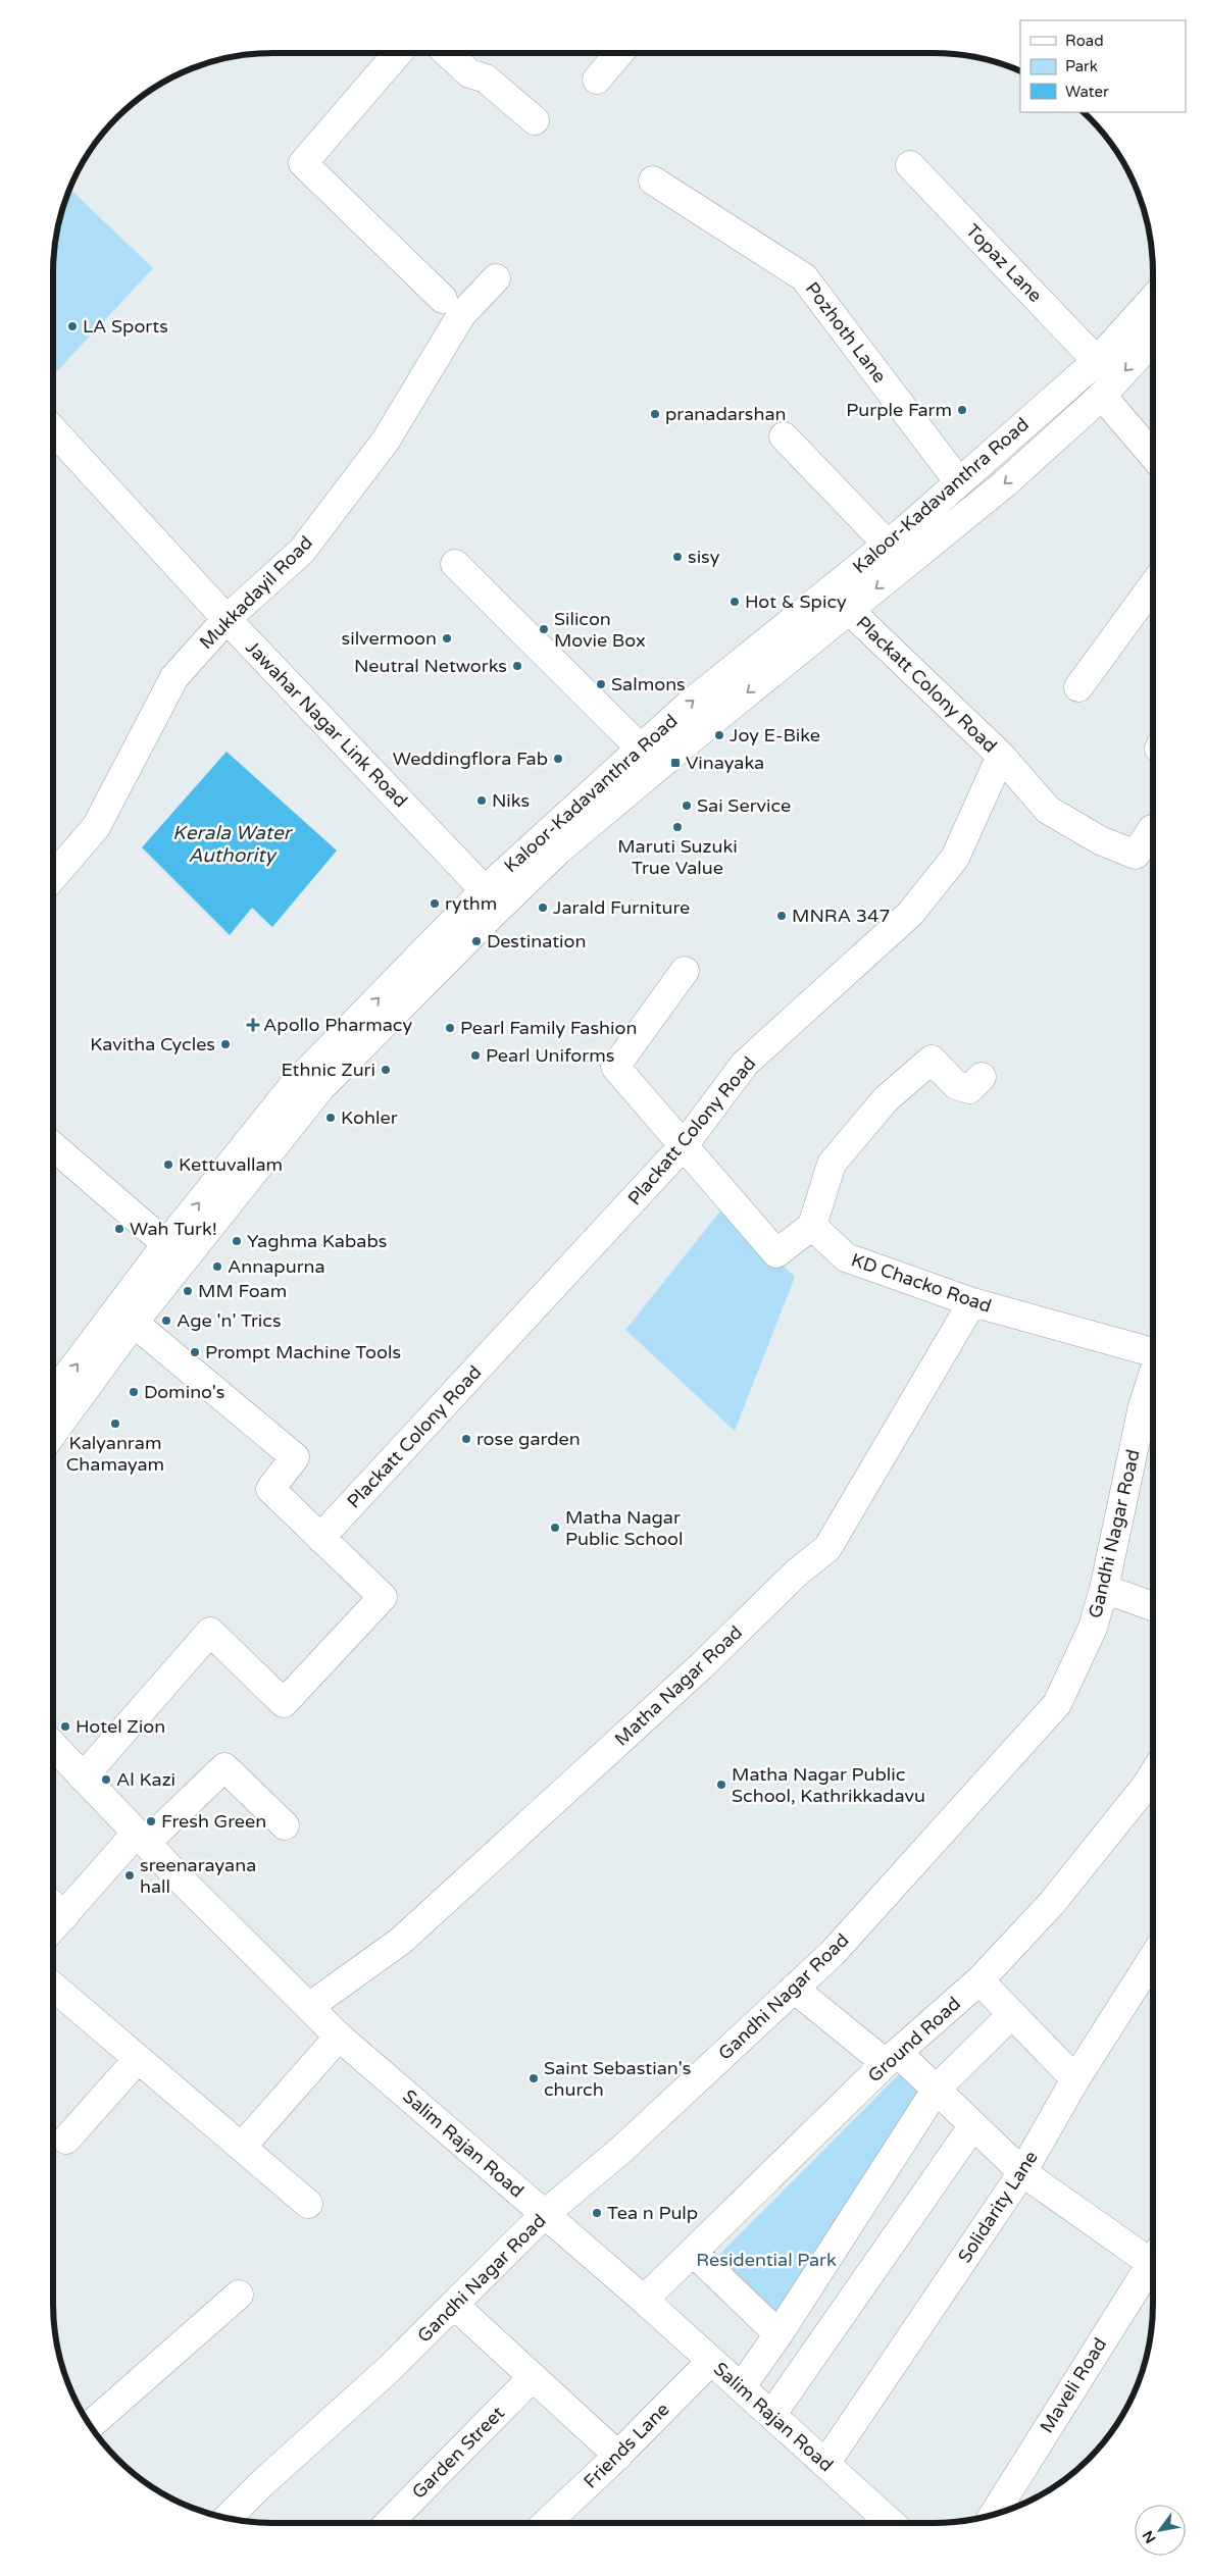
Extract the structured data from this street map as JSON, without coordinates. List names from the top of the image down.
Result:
{
  "streets": {
    "street": [
      "Topaz Lane",
      "Pozhoth Lane",
      "Kaloor-Kadavanthra Road",
      "Mukkadayil Road",
      "Plackatt Colony Road",
      "Jawahar Nagar Link Road",
      "KD Chacko Road",
      "Gandhi Nagar Road",
      "Matha Nagar Road",
      "Ground Road",
      "Salim Rajan Road",
      "Solidarity Lane",
      "Maveli Road",
      "Friends Lane",
      "Garden Street"
    ]
  },
  "crossings": [
    ["Topaz Lane", "Kaloor-Kadavanthra Road"],
    ["Pozhoth Lane", "Kaloor-Kadavanthra Road"],
    ["Kaloor-Kadavanthra Road", "Plackatt Colony Road"],
    ["Kaloor-Kadavanthra Road", "Jawahar Nagar Link Road"],
    ["Mukkadayil Road", "Jawahar Nagar Link Road"],
    ["KD Chacko Road", "Matha Nagar Road"],
    ["Gandhi Nagar Road", "Salim Rajan Road"],
    ["Matha Nagar Road", "Salim Rajan Road"],
    ["Ground Road", "Salim Rajan Road"],
    ["Salim Rajan Road", "Solidarity Lane"],
    ["Salim Rajan Road", "Friends Lane"]
  ],
  "water": ["Kerala Water Authority"],
  "parks": ["Residential Park"],
  "places": {
    "other": [
      "LA Sports",
      "Purple Farm",
      "pranadarshan",
      "sisy",
      "Hot & Spicy",
      "Silicon Movie Box",
      "silvermoon",
      "Neutral Networks",
      "Salmons",
      "Joy E-Bike",
      "Weddingflora Fab",
      "Niks",
      "Sai Service",
      "Maruti Suzuki True Value",
      "rythm",
      "Jarald Furniture",
      "MNRA 347",
      "Destination",
      "Pearl Family Fashion",
      "Kavitha Cycles",
      "Pearl Uniforms",
      "Ethnic Zuri",
      "Kohler",
      "Kettuvallam",
      "Wah Turk!",
      "Yaghma Kababs",
      "Annapurna",
      "MM Foam",
      "Age 'n' Trics",
      "Prompt Machine Tools",
      "Domino's",
      "Kalyanram Chamayam",
      "rose garden",
      "Matha Nagar Public School",
      "Hotel Zion",
      "Al Kazi",
      "Matha Nagar Public School, Kathrikkadavu",
      "Fresh Green",
      "sreenarayana hall",
      "Saint Sebastian's church",
      "Tea n Pulp"
    ],
    "transit": ["Vinayaka"],
    "health": ["Apollo Pharmacy"]
  },
  "legend": ["Road", "Park", "Water"],
  "north": "bottom left"
}
